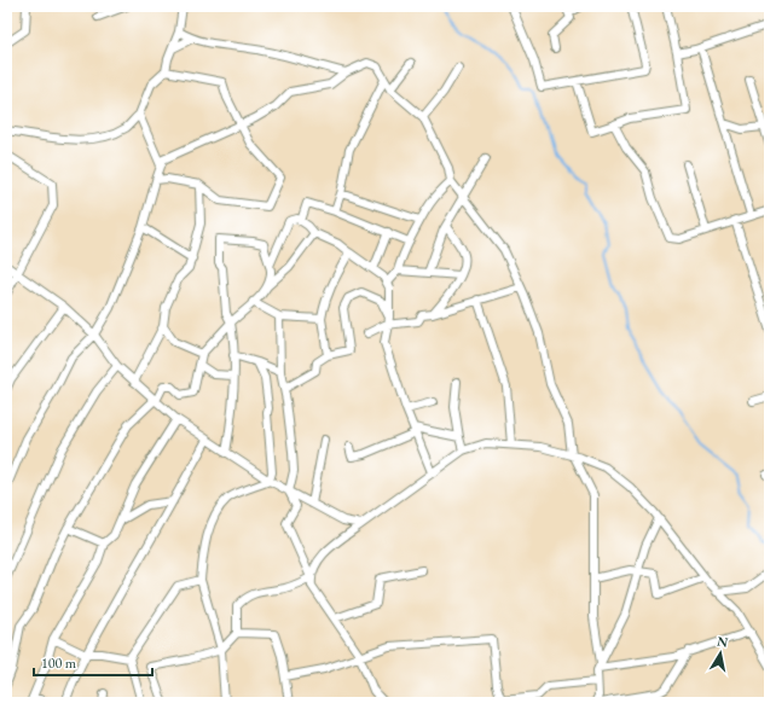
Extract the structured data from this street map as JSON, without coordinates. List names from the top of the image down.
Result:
{
  "scale_bar": "100 m",
  "north": "top"
}
